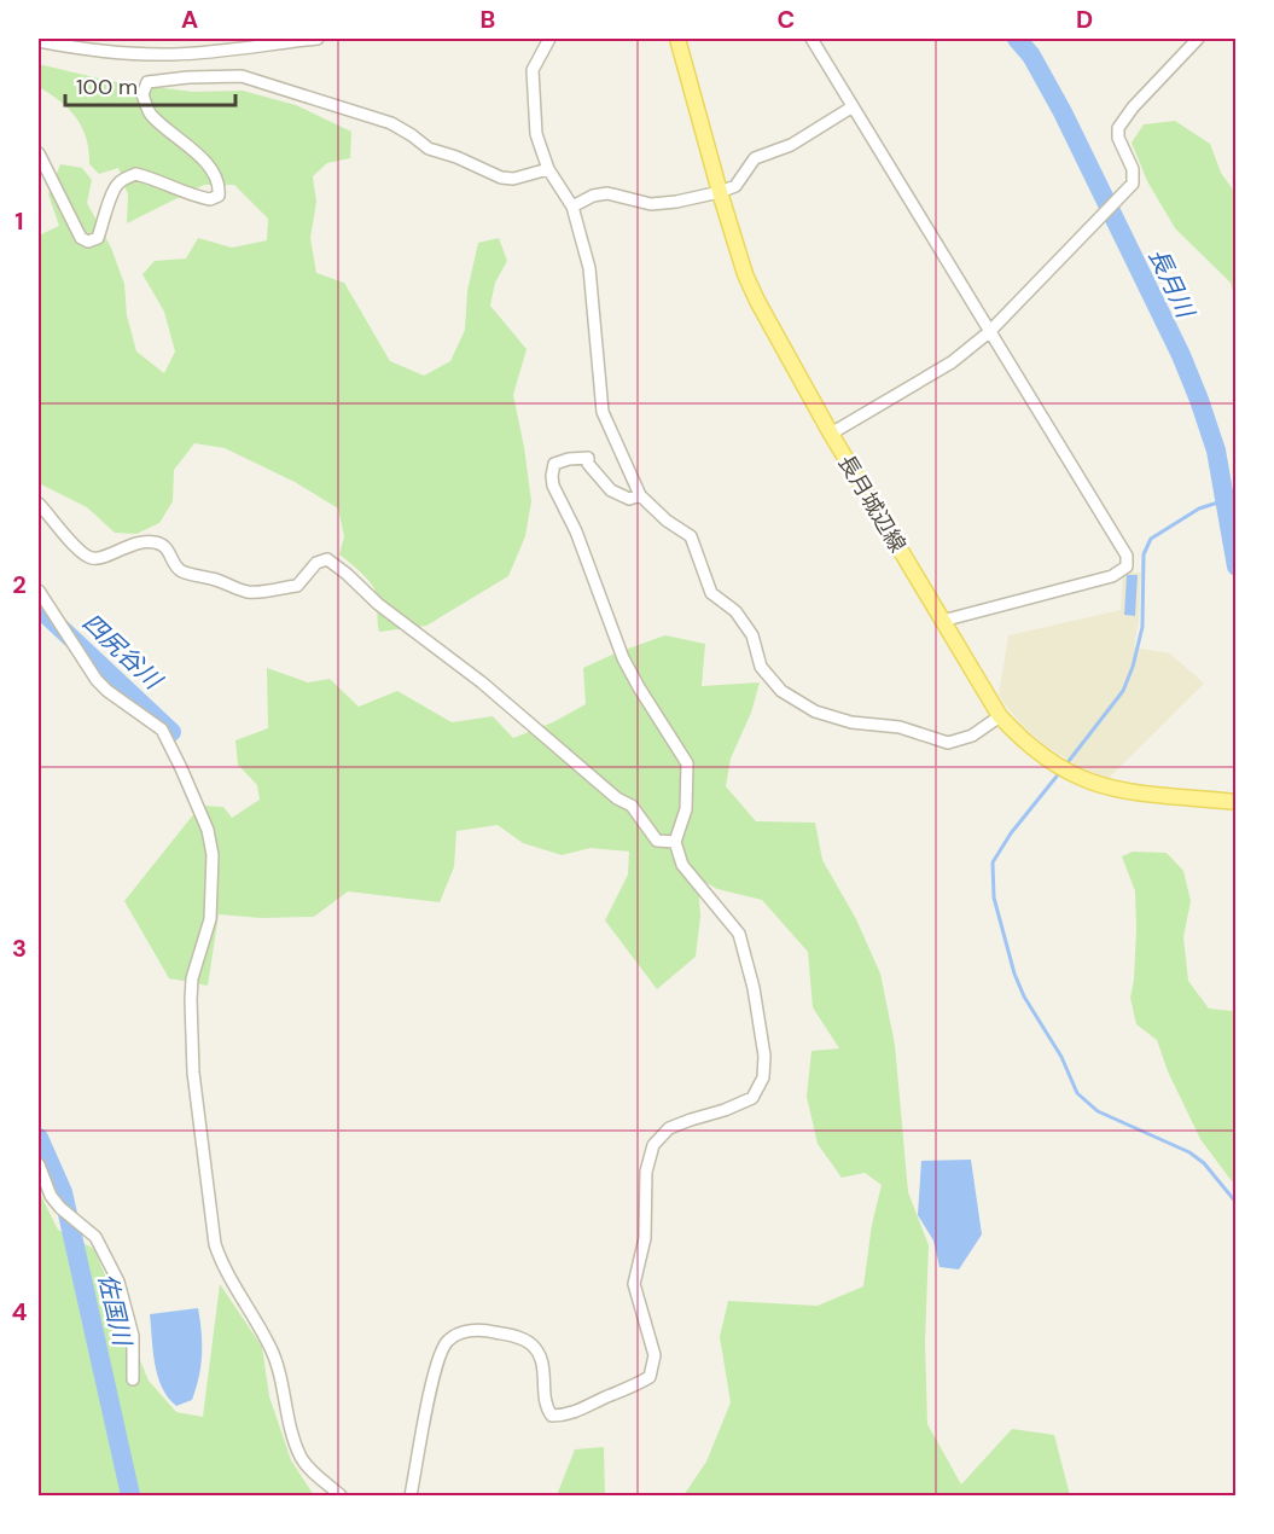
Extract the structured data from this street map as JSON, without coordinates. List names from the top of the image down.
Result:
{
  "streets": {
    "main road": ["長月城辺線"]
  },
  "water": ["長月川", "四尻谷川", "佐国川"],
  "scale_bar": "100 m",
  "grid": {
    "columns": [
      "A",
      "B",
      "C",
      "D"
    ],
    "rows": [
      "1",
      "2",
      "3",
      "4"
    ]
  }
}
